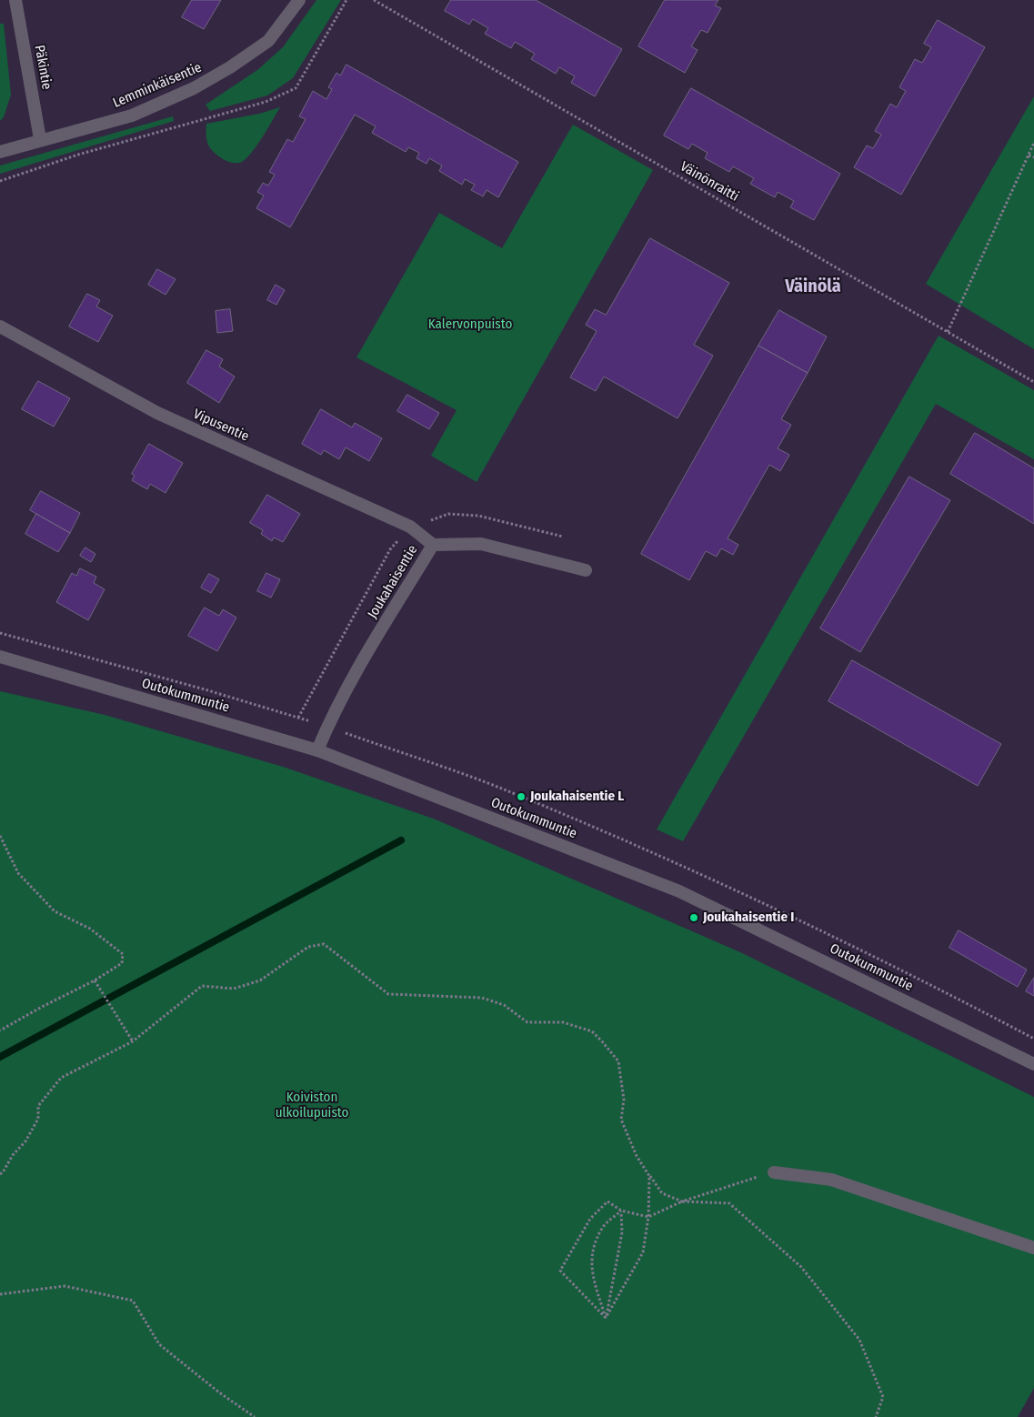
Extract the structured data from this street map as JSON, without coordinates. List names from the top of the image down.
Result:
{
  "streets": {
    "street": [
      "Päkintie",
      "Lemminkäisentie",
      "Vipusentie",
      "Joukahaisentie",
      "Outokummuntie"
    ],
    "path": ["Väinönraitti"]
  },
  "crossings": [
    ["Päkintie", "Lemminkäisentie"],
    ["Vipusentie", "Joukahaisentie"],
    ["Joukahaisentie", "Outokummuntie"]
  ],
  "districts": ["Väinölä"],
  "parks": ["Kalervonpuisto", "Koiviston ulkoilupuisto"],
  "places": ["Joukahaisentie L", "Joukahaisentie I"]
}
